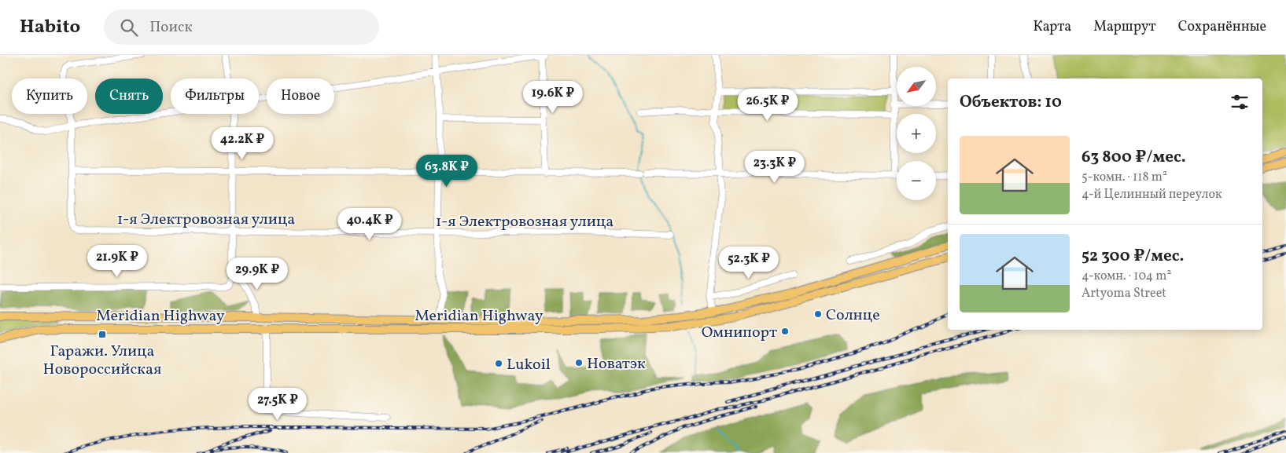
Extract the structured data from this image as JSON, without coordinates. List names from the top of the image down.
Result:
{
  "streets": {
    "main road": ["Meridian Highway"],
    "street": ["1-я Электровозная улица"]
  },
  "places": {
    "other": [
      "Солнце",
      "Омнипорт",
      "Новатэк",
      "Lukoil"
    ],
    "transit": ["Гаражи. Улица Новороссийская"]
  },
  "north": "bottom left",
  "page": {
    "header": "Habito",
    "search": "Поиск",
    "nav": ["Карта", "Маршрут", "Сохранённые"],
    "map_buttons": ["+", "−"],
    "chip": [
      "Купить",
      "Снять",
      "Фильтры",
      "Новое"
    ],
    "heading": "Объектов: 10",
    "price": [
      "19.6K ₽",
      "26.5K ₽",
      "42.2K ₽",
      "23.3K ₽",
      "63.8K ₽",
      "40.4K ₽",
      "21.9K ₽",
      "52.3K ₽",
      "29.9K ₽",
      "27.5K ₽"
    ],
    "list": [
      {
        "name": "63 800 ₽/мес.",
        "note": "5-комн. · 118 m² · 4-й Целинный переулок"
      },
      {
        "name": "52 300 ₽/мес.",
        "note": "4-комн. · 104 m² · Artyoma Street"
      }
    ]
  }
}
